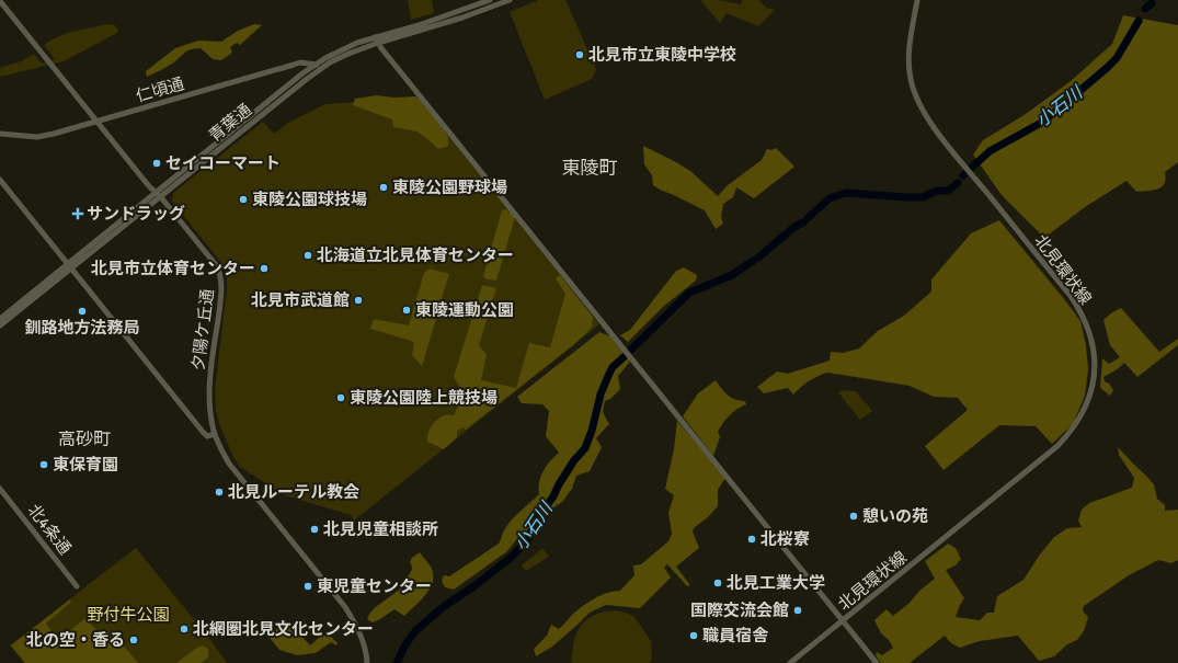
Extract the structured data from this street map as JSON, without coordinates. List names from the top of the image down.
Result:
{
  "streets": {
    "street": [
      "仁頃通",
      "青葉通",
      "北見環状線",
      "夕陽ケ丘通",
      "北4条通"
    ]
  },
  "crossings": [
    ["仁頃通", "青葉通"],
    ["仁頃通", "夕陽ケ丘通"],
    ["青葉通", "夕陽ケ丘通"]
  ],
  "districts": ["東陵町", "高砂町"],
  "water": ["小石川"],
  "parks": ["野付牛公園"],
  "places": {
    "other": [
      "北見市立東陵中学校",
      "セイコーマート",
      "東陵公園野球場",
      "東陵公園球技場",
      "北海道立北見体育センター",
      "北見市立体育センター",
      "北見市武道館",
      "東陵運動公園",
      "釧路地方法務局",
      "東陵公園陸上競技場",
      "東保育園",
      "北見ルーテル教会",
      "憩いの苑",
      "北見児童相談所",
      "北桜寮",
      "北見工業大学",
      "東児童センター",
      "国際交流会館",
      "北網圏北見文化センター",
      "職員宿舎",
      "北の空・香る"
    ],
    "health": ["サンドラッグ"]
  }
}
